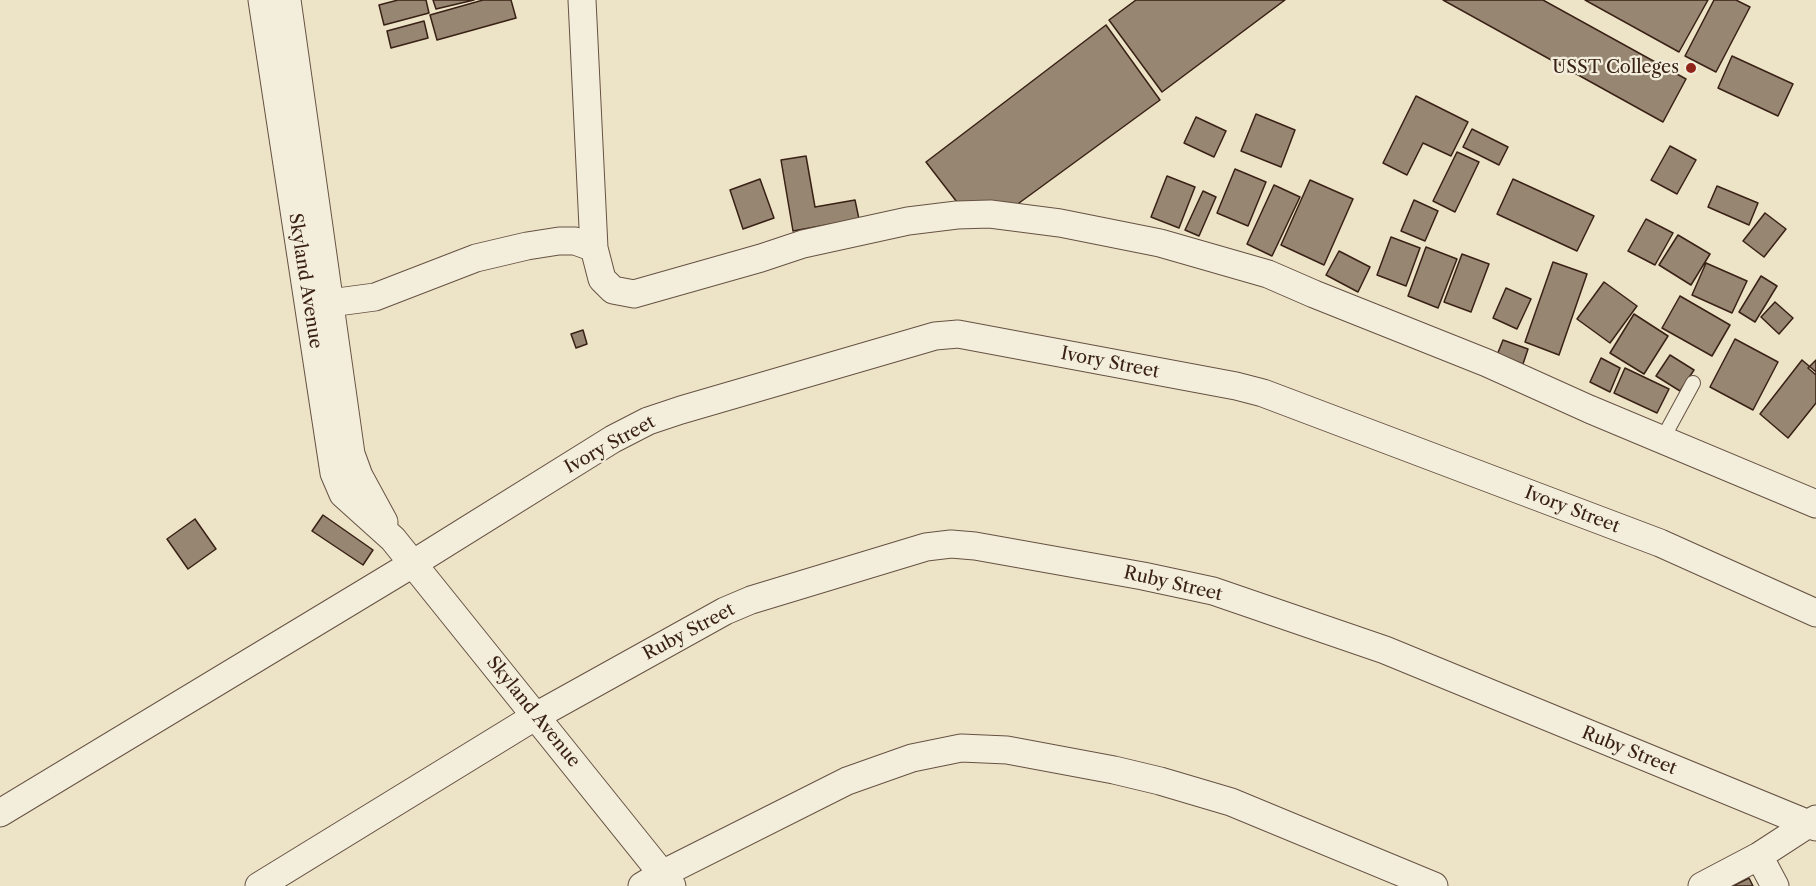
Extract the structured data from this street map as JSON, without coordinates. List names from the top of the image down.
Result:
{
  "streets": {
    "street": ["Skyland Avenue", "Ivory Street", "Ruby Street"]
  },
  "crossings": [
    ["Skyland Avenue", "Ivory Street"],
    ["Skyland Avenue", "Ruby Street"]
  ],
  "places": ["USST Colleges"]
}
